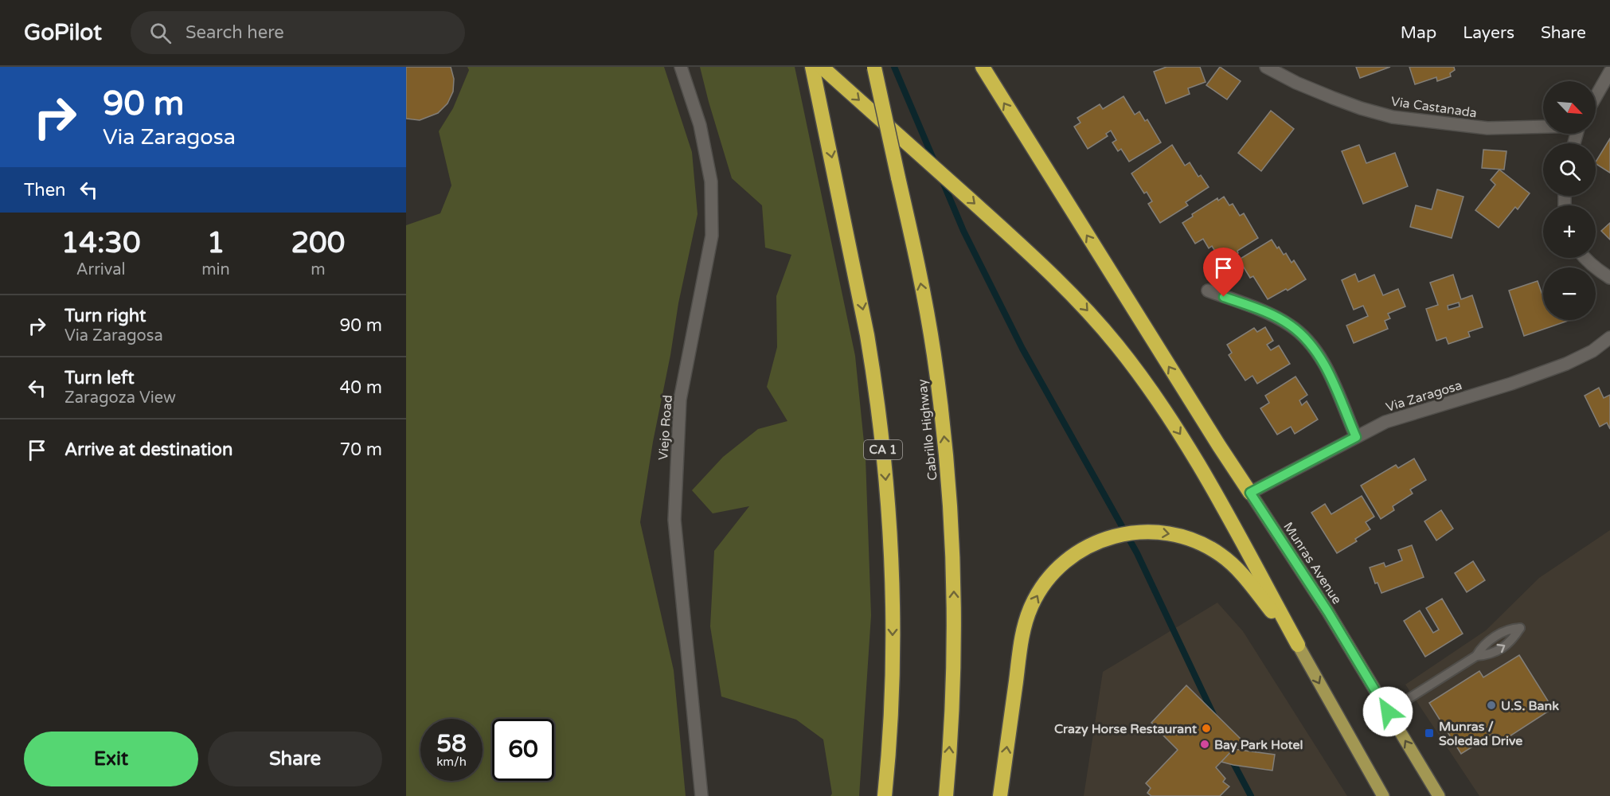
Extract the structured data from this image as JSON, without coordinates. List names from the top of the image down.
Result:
{
  "streets": {
    "highway": ["Cabrillo Highway", "CA 1"],
    "main road": ["Munras Avenue"],
    "street": ["Via Castanada", "Via Zaragosa", "Viejo Road"]
  },
  "crossings": [
    ["Via Zaragosa", "Munras Avenue"]
  ],
  "places": {
    "other": ["U.S. Bank", "Crazy Horse Restaurant", "Bay Park Hotel"],
    "transit": ["Munras / Soledad Drive"]
  },
  "north": "bottom right",
  "page": {
    "header": "GoPilot",
    "search": "Search here",
    "nav": ["Map", "Layers", "Share"],
    "turn": ["90 m", "Via Zaragosa"],
    "map_buttons": ["+", "−"],
    "then": "Then",
    "eta": [
      "14:30",
      "Arrival",
      "1",
      "min",
      "200",
      "m"
    ],
    "list": [
      {
        "name": "Turn right",
        "note": "Via Zaragosa",
        "value": "90 m"
      },
      {
        "name": "Turn left",
        "note": "Zaragoza View",
        "value": "40 m"
      },
      {
        "name": "Arrive at destination",
        "value": "70 m"
      }
    ],
    "speed": "58 km/h",
    "limit": "60",
    "buttons": ["Exit", "Share"]
  }
}
